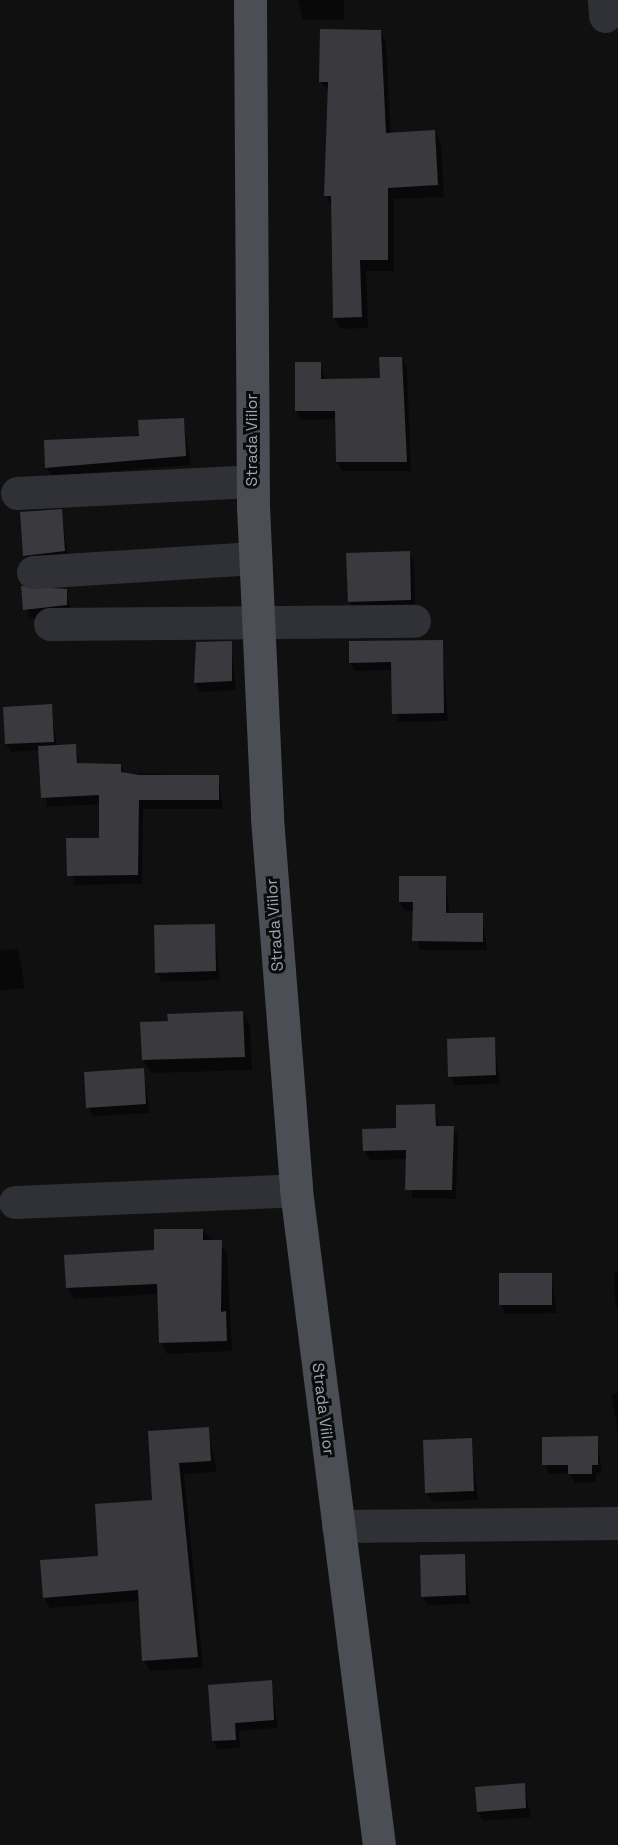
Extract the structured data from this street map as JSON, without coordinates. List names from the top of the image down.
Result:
{
  "streets": {
    "main road": ["Strada Viilor"]
  }
}
